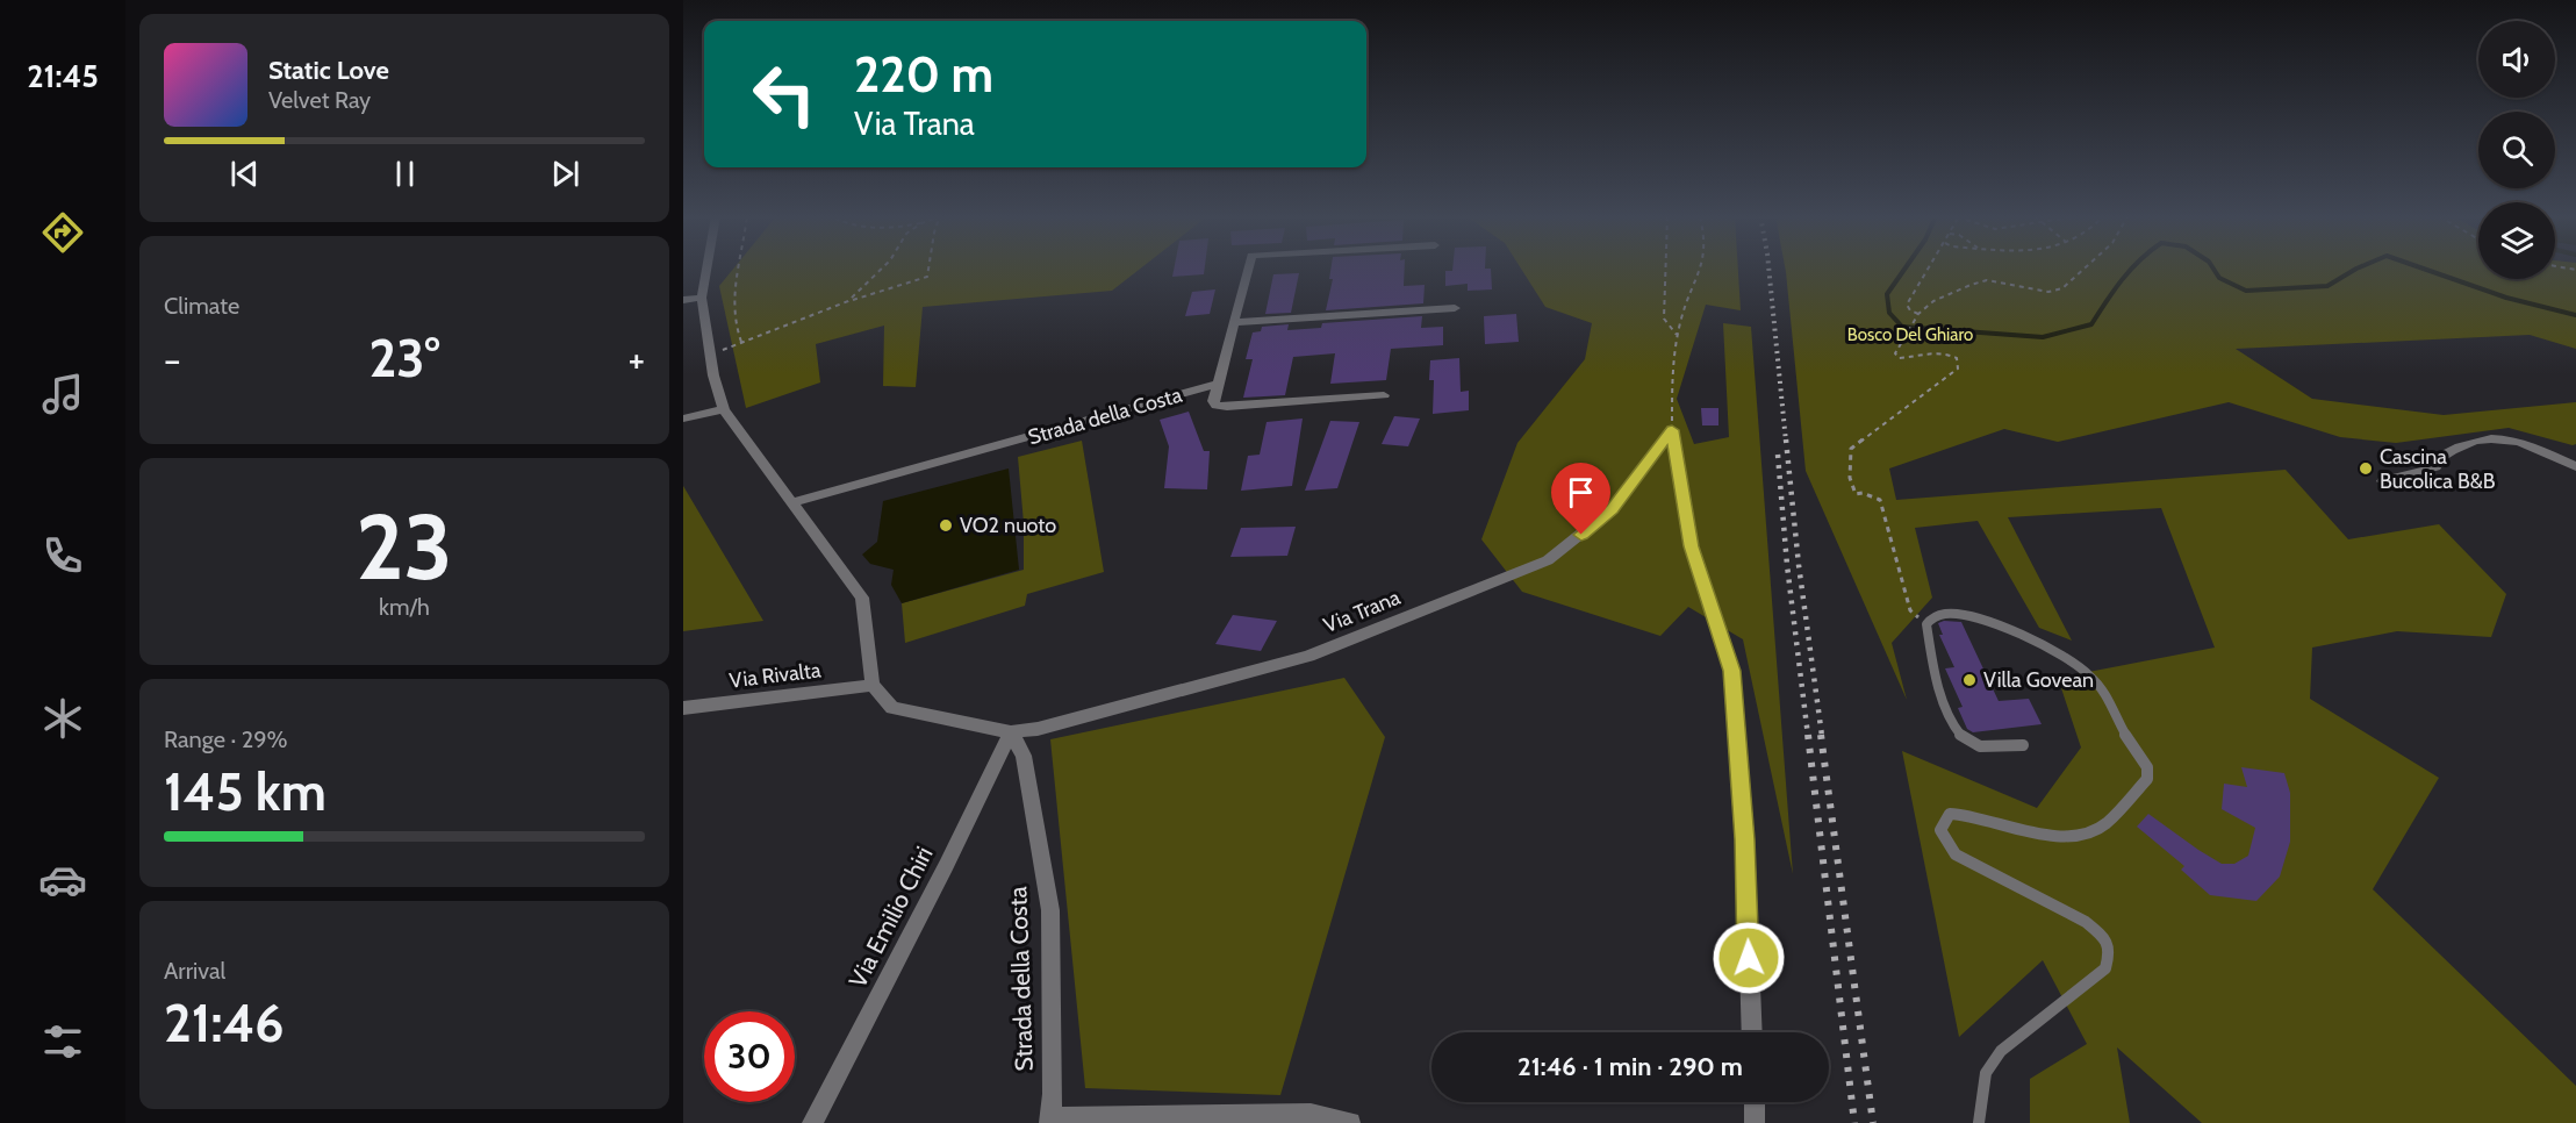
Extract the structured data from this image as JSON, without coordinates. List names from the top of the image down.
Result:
{
  "streets": {
    "street": [
      "Strada della Costa",
      "Via Trana",
      "Via Rivalta",
      "Via Emilio Chiri"
    ]
  },
  "crossings": [
    ["Strada della Costa", "Via Trana"],
    ["Strada della Costa", "Via Emilio Chiri"],
    ["Via Trana", "Via Emilio Chiri"]
  ],
  "parks": ["Bosco Del Ghiaro"],
  "places": ["Cascina Bucolica B&B", "VO2 nuoto", "Villa Govean"],
  "page": {
    "tabs": "21:45",
    "turn": ["220 m", "Via Trana"],
    "song": ["Static Love", "Velvet Ray"],
    "tile": [
      "Climate",
      ["23", "km/h"],
      ["Range · 29%", "145 km"],
      ["Arrival", "21:46"]
    ],
    "heat": ["−", "23°", "+"],
    "limit": "30",
    "trip": "21:46 · 1 min · 290 m"
  }
}
